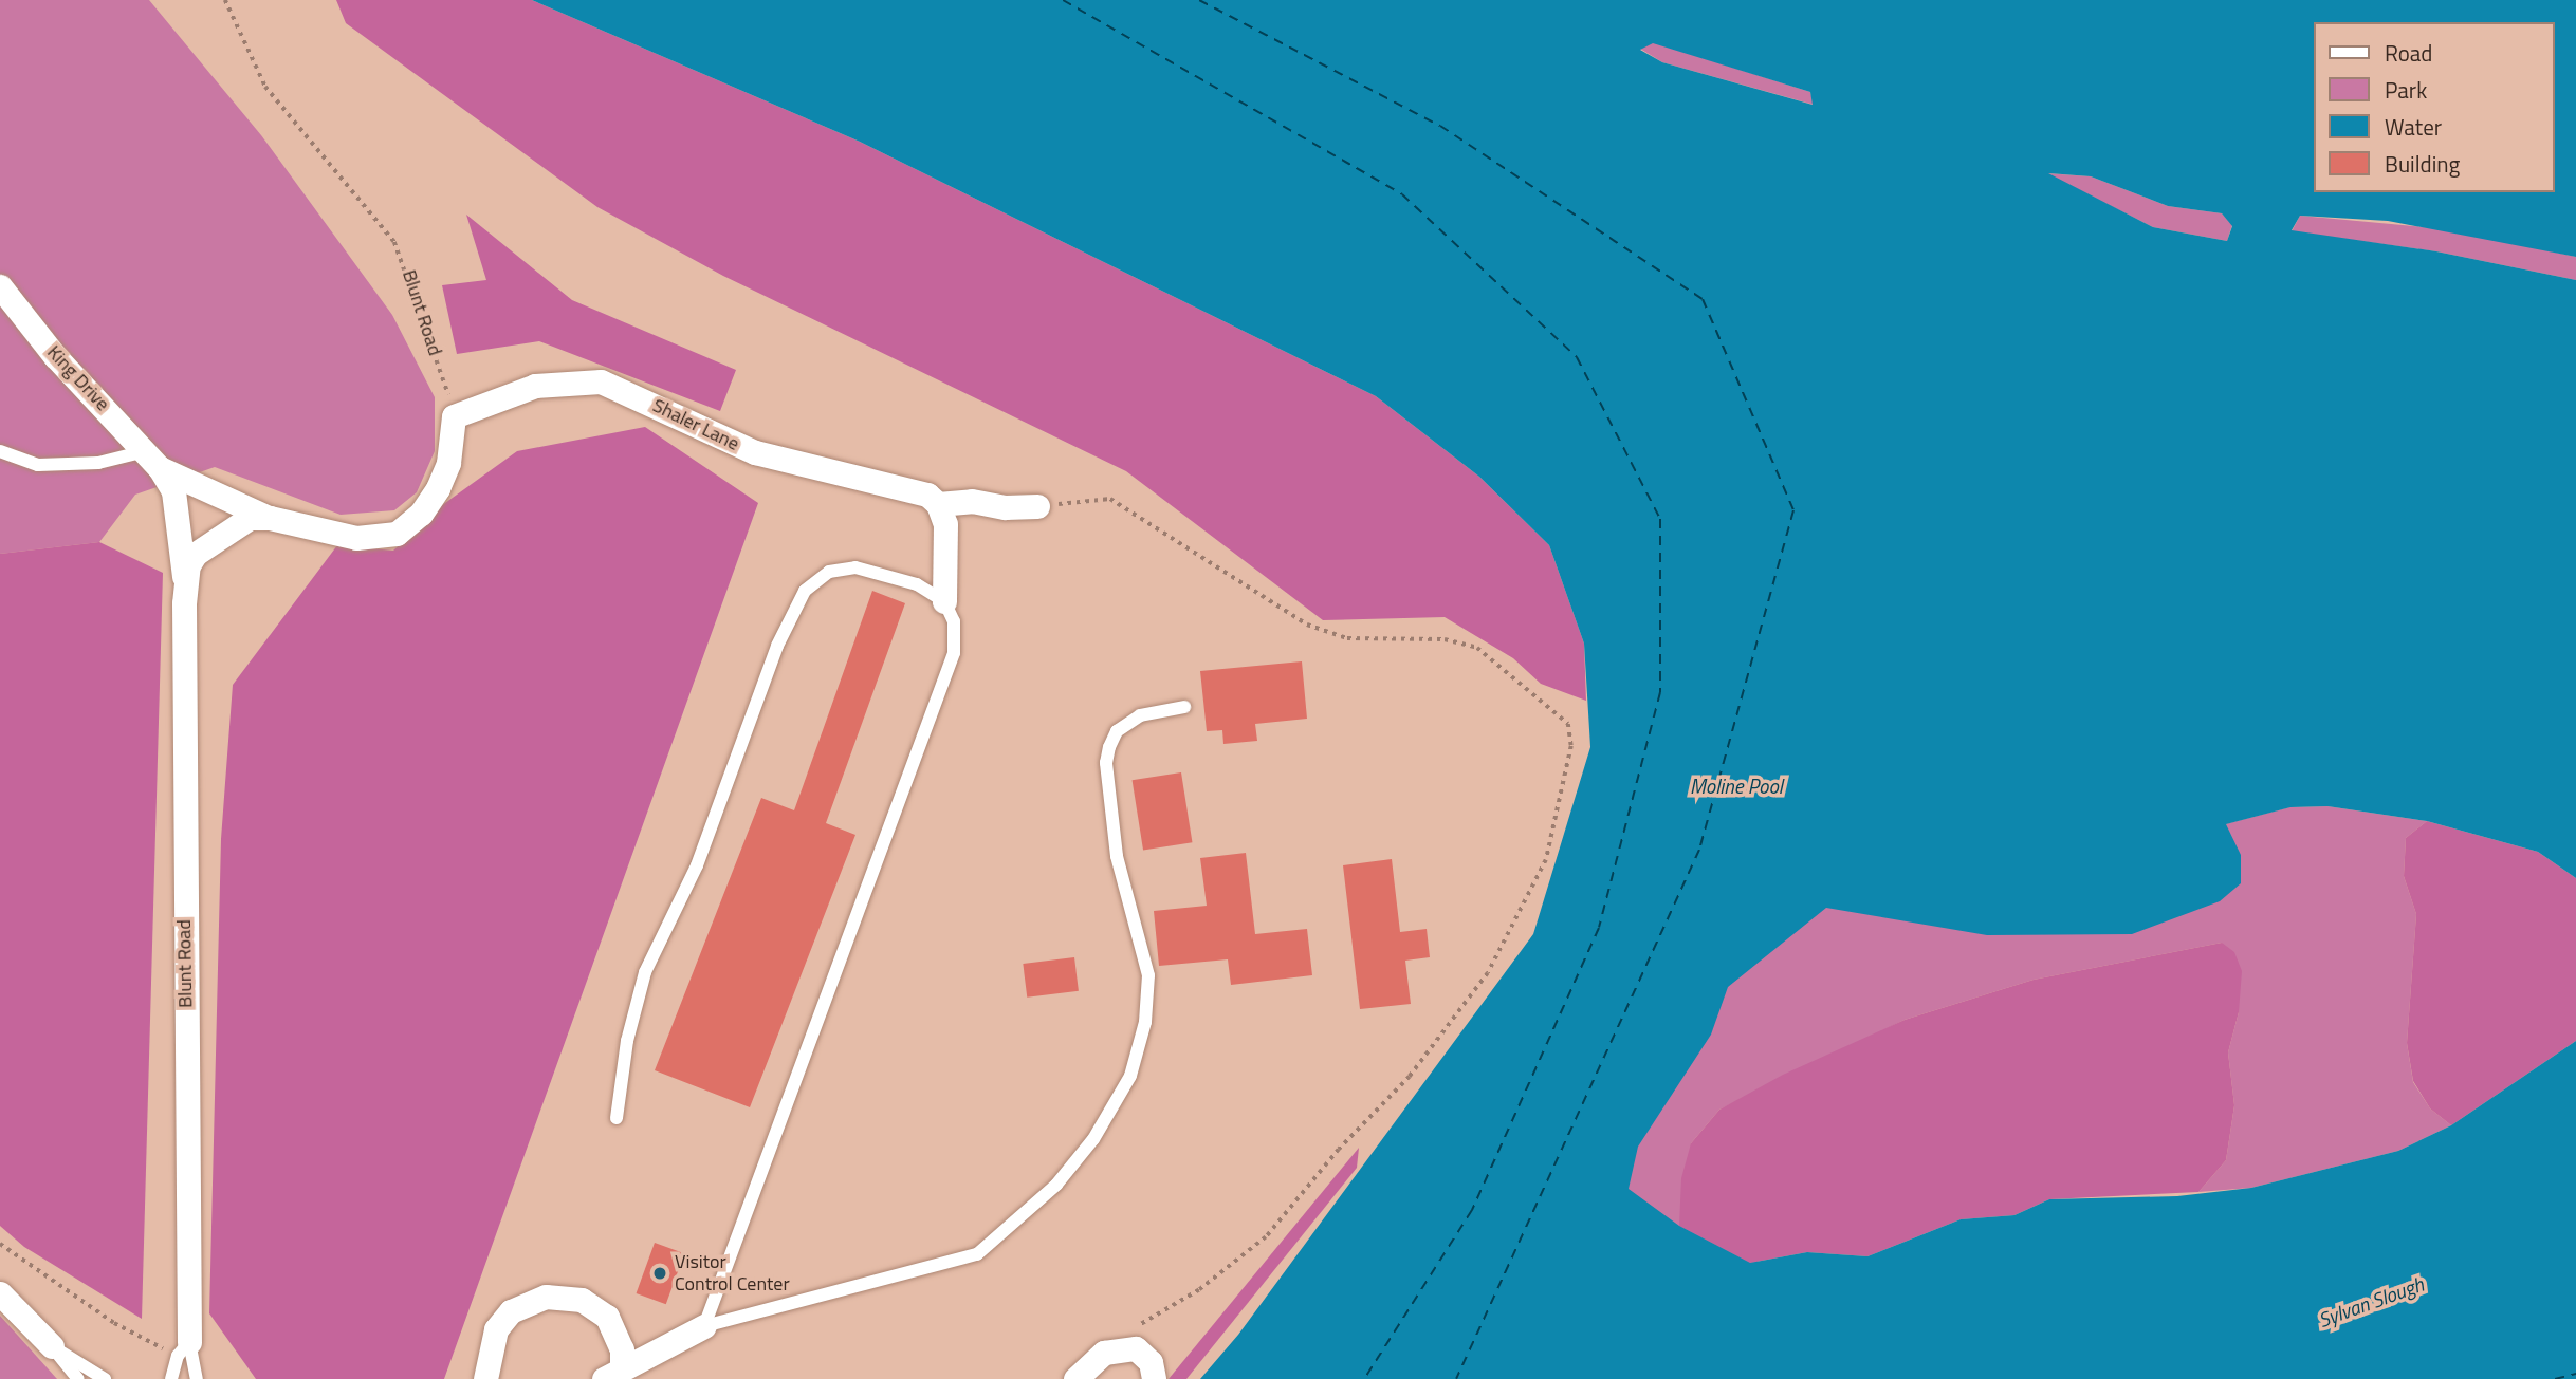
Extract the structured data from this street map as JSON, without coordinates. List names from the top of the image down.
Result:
{
  "streets": {
    "street": ["Blunt Road", "King Drive", "Shaler Lane"]
  },
  "crossings": [
    ["Blunt Road", "King Drive"],
    ["Blunt Road", "Shaler Lane"]
  ],
  "water": ["Moline Pool", "Sylvan Slough"],
  "places": ["Visitor Control Center"],
  "legend": [
    "Road",
    "Park",
    "Water",
    "Building"
  ]
}
